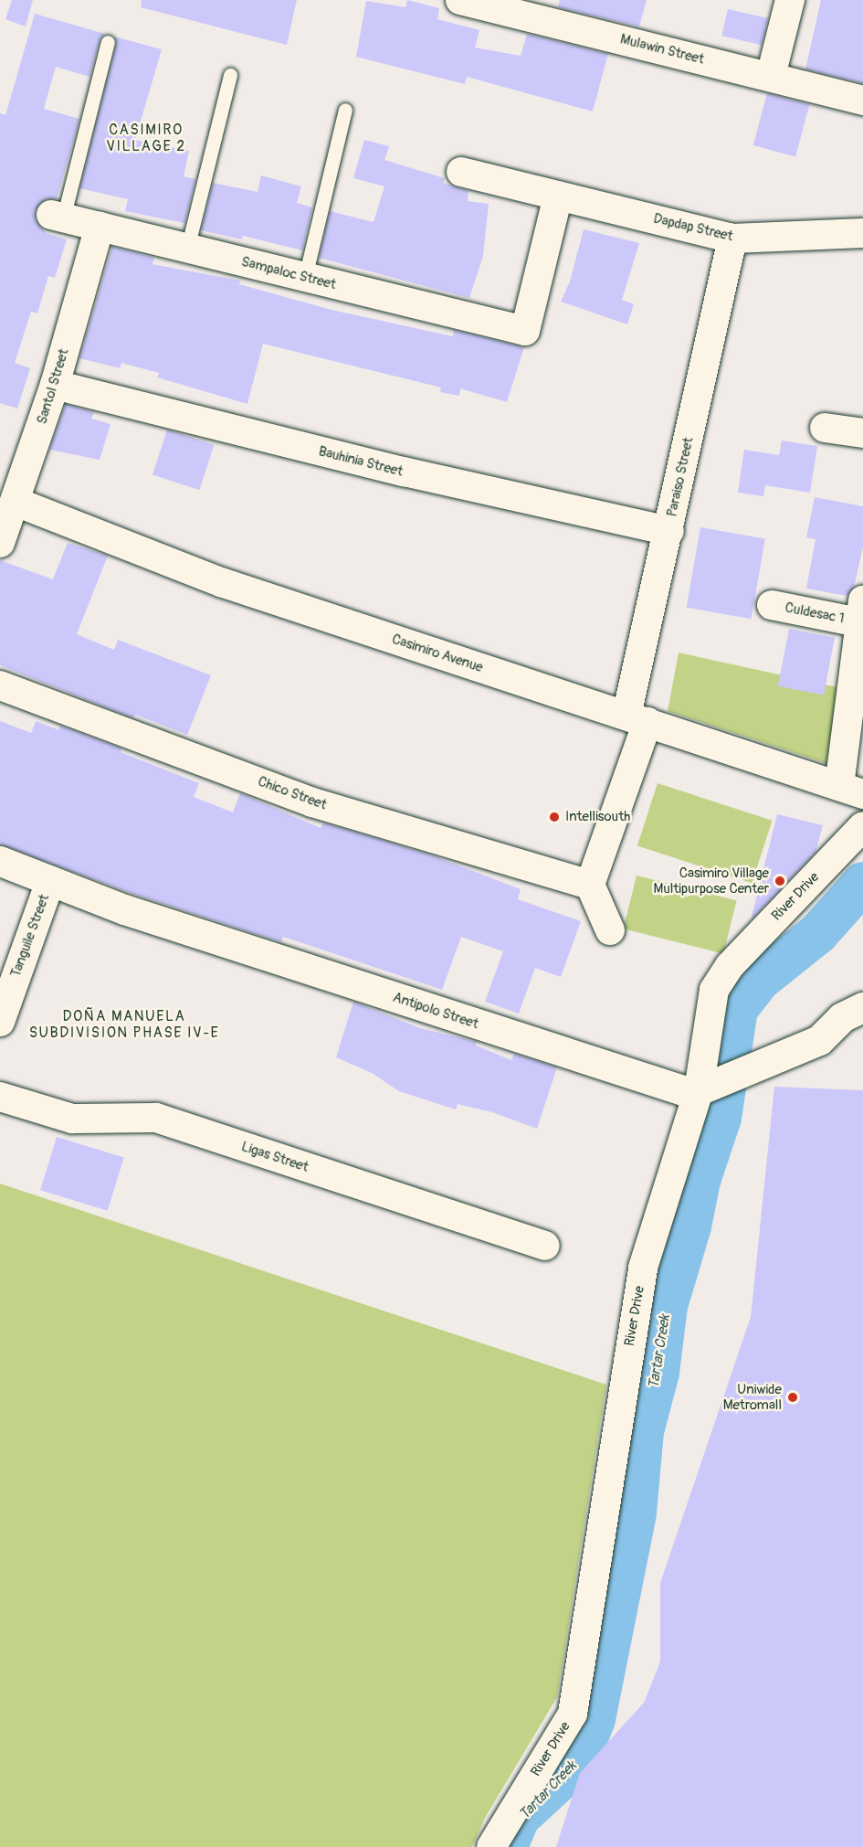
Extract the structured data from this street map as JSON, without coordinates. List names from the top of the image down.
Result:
{
  "streets": {
    "street": [
      "Mulawin Street",
      "Dapdap Street",
      "Sampaloc Street",
      "Santol Street",
      "Bauhinia Street",
      "Paraiso Street",
      "Culdesac 1",
      "Casimiro Avenue",
      "Chico Street",
      "River Drive",
      "Tanguile Street",
      "Antipolo Street",
      "Ligas Street"
    ]
  },
  "crossings": [
    ["Dapdap Street", "Sampaloc Street"],
    ["Dapdap Street", "Paraiso Street"],
    ["Sampaloc Street", "Santol Street"],
    ["Santol Street", "Bauhinia Street"],
    ["Santol Street", "Casimiro Avenue"],
    ["Bauhinia Street", "Paraiso Street"],
    ["Paraiso Street", "Casimiro Avenue"],
    ["Paraiso Street", "Chico Street"],
    ["River Drive", "Antipolo Street"],
    ["Tanguile Street", "Antipolo Street"]
  ],
  "districts": ["CASIMIRO VILLAGE 2", "DOÑA MANUELA SUBDIVISION PHASE IV-E"],
  "water": ["Tartar Creek"],
  "places": ["Intellisouth", "Casimiro Village Multipurpose Center", "Uniwide Metromall"]
}
